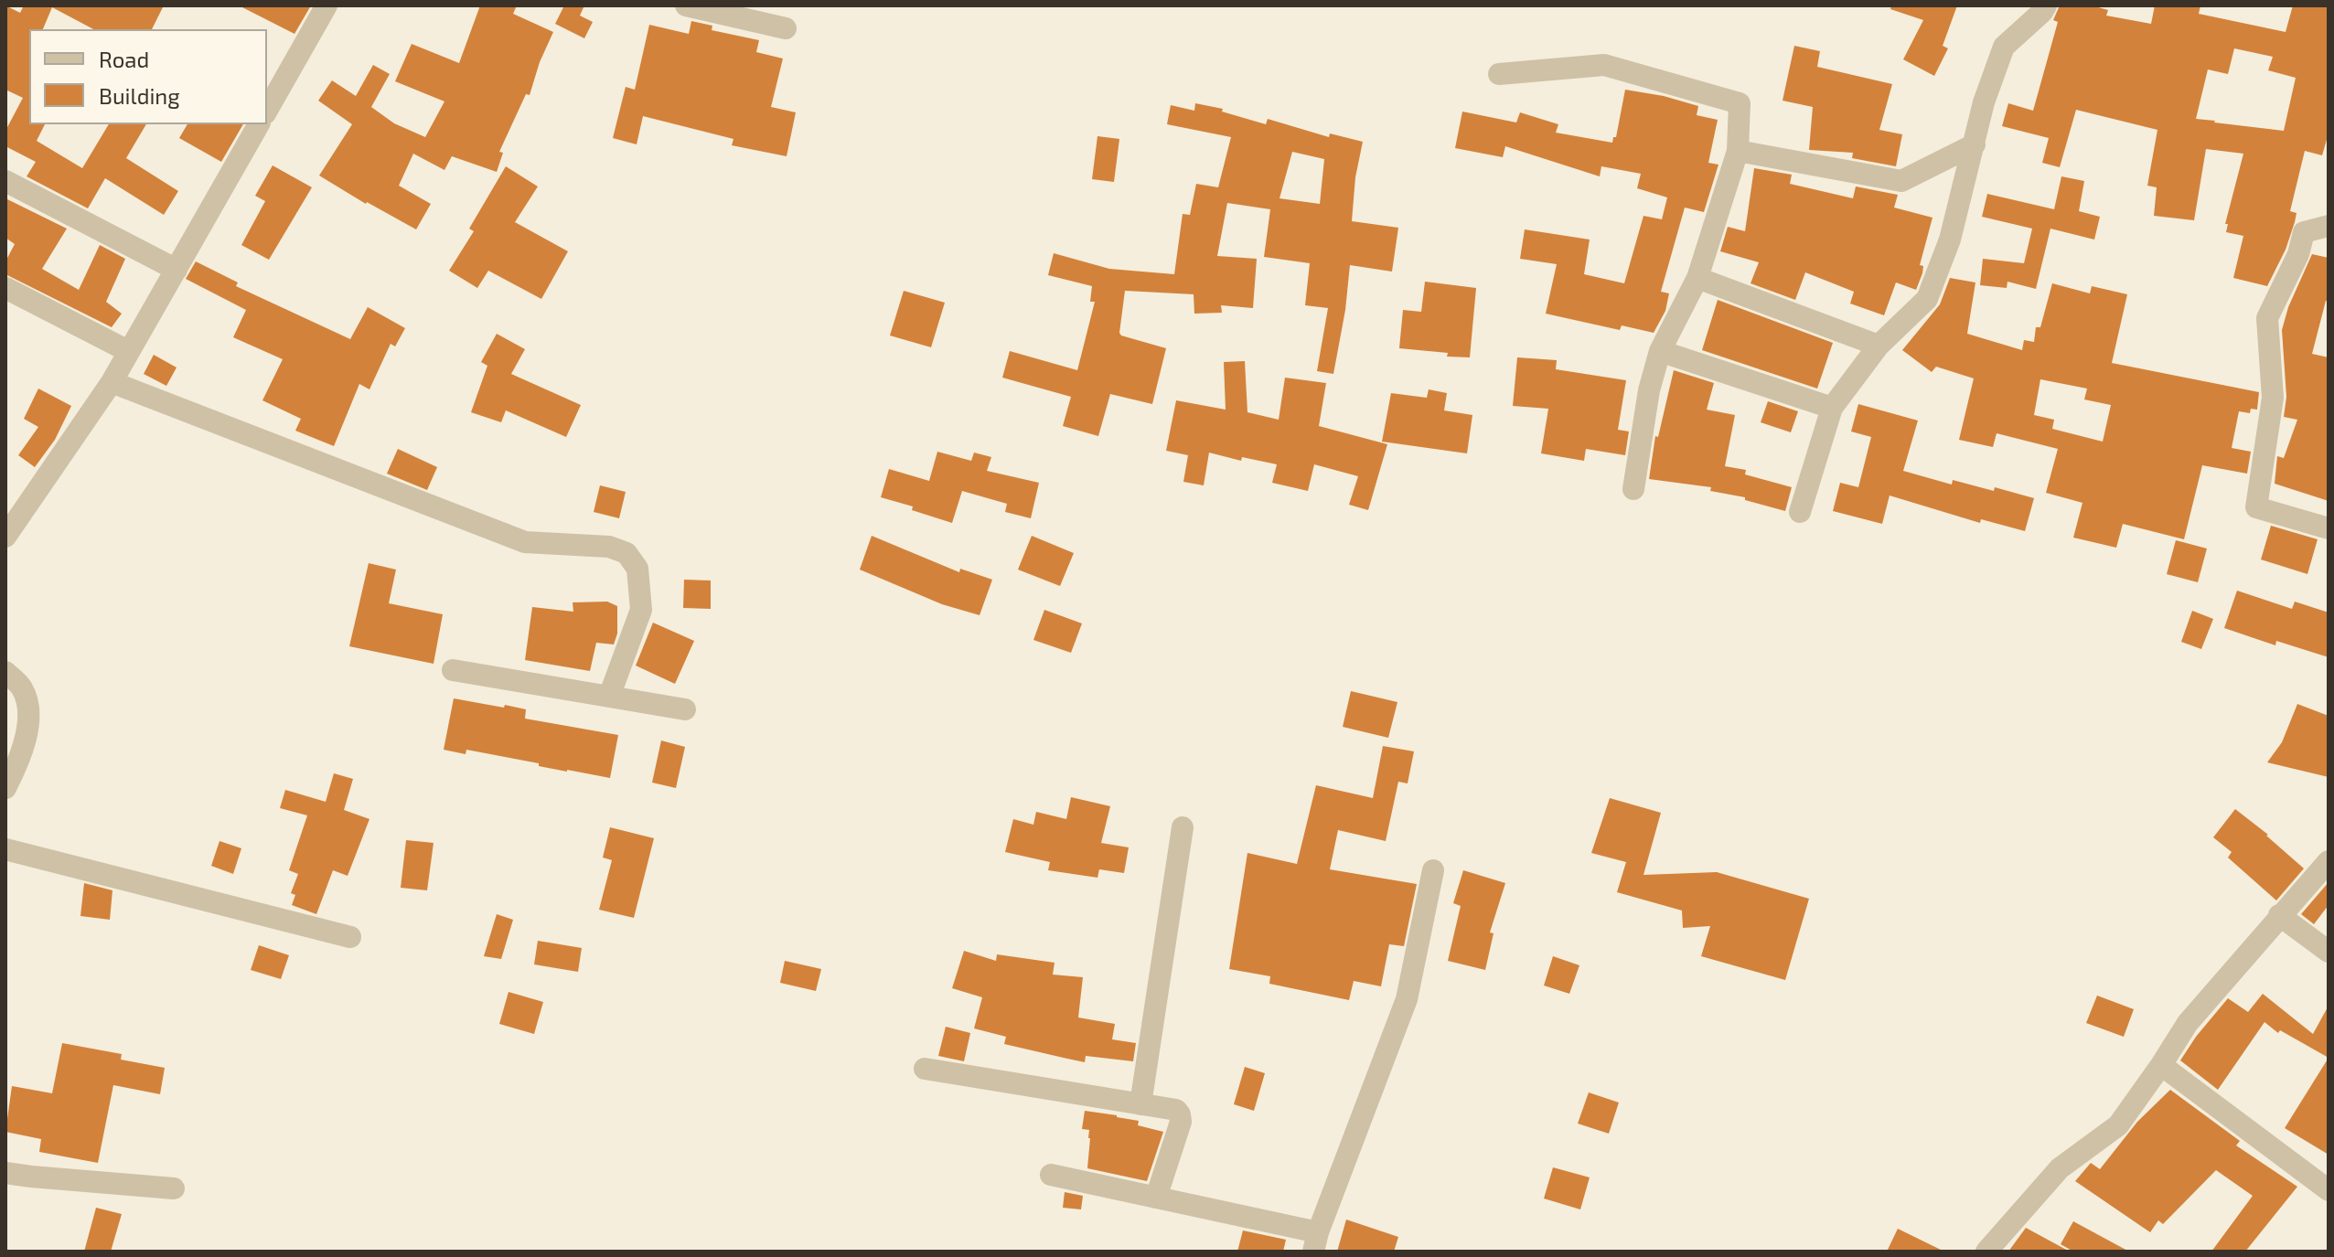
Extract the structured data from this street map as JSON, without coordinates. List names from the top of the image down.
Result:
{
  "legend": ["Road", "Building"]
}
